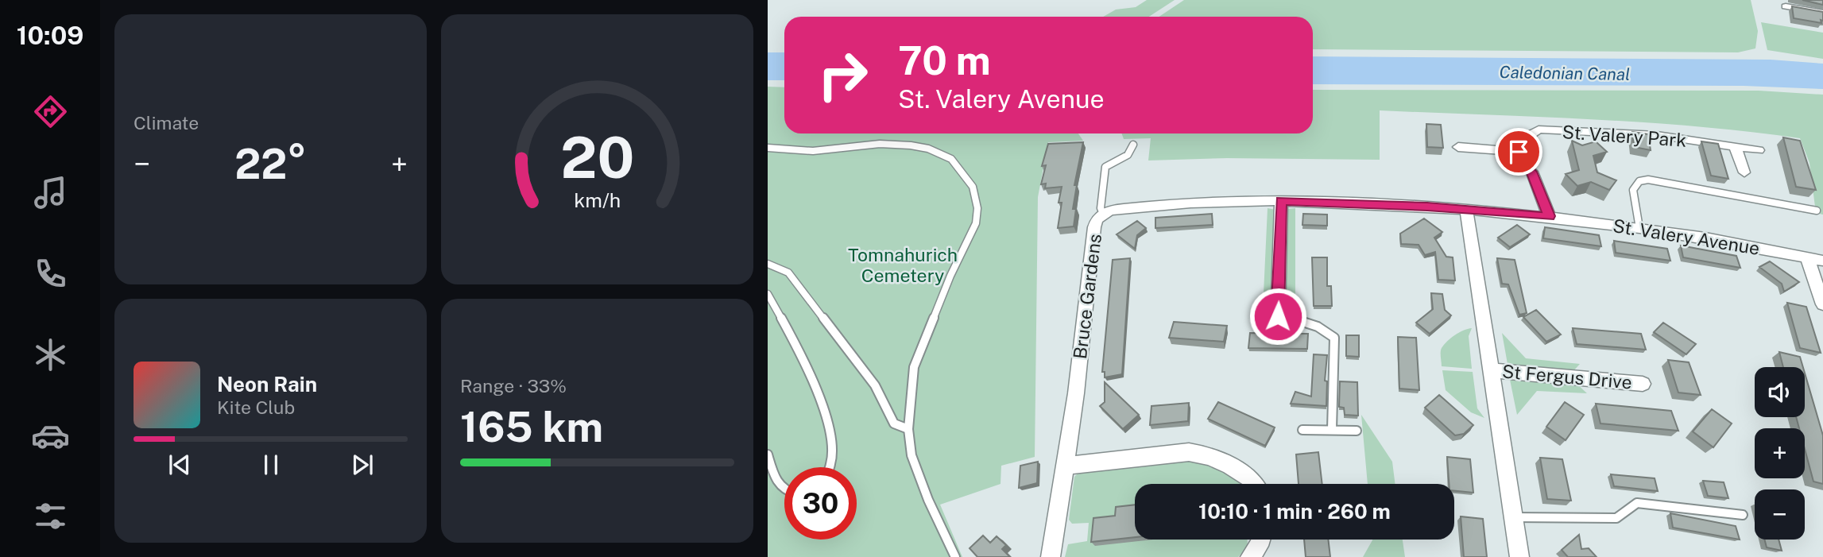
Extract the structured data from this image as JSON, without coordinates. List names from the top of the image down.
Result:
{
  "streets": {
    "street": [
      "St. Valery Park",
      "St. Valery Avenue",
      "Bruce Gardens",
      "St Fergus Drive"
    ]
  },
  "crossings": [
    ["St. Valery Avenue", "Bruce Gardens"],
    ["St. Valery Avenue", "St Fergus Drive"]
  ],
  "water": ["Caledonian Canal"],
  "parks": ["Tomnahurich Cemetery"],
  "page": {
    "tabs": "10:09",
    "tile": [
      "Climate",
      ["Range · 33%", "165 km"]
    ],
    "turn": ["70 m", "St. Valery Avenue"],
    "heat": ["−", "22°", "+"],
    "song": ["Neon Rain", "Kite Club"],
    "map_buttons": ["+", "−"],
    "limit": "30",
    "trip": "10:10 · 1 min · 260 m",
    "gauge": ["20", "km/h"]
  }
}
